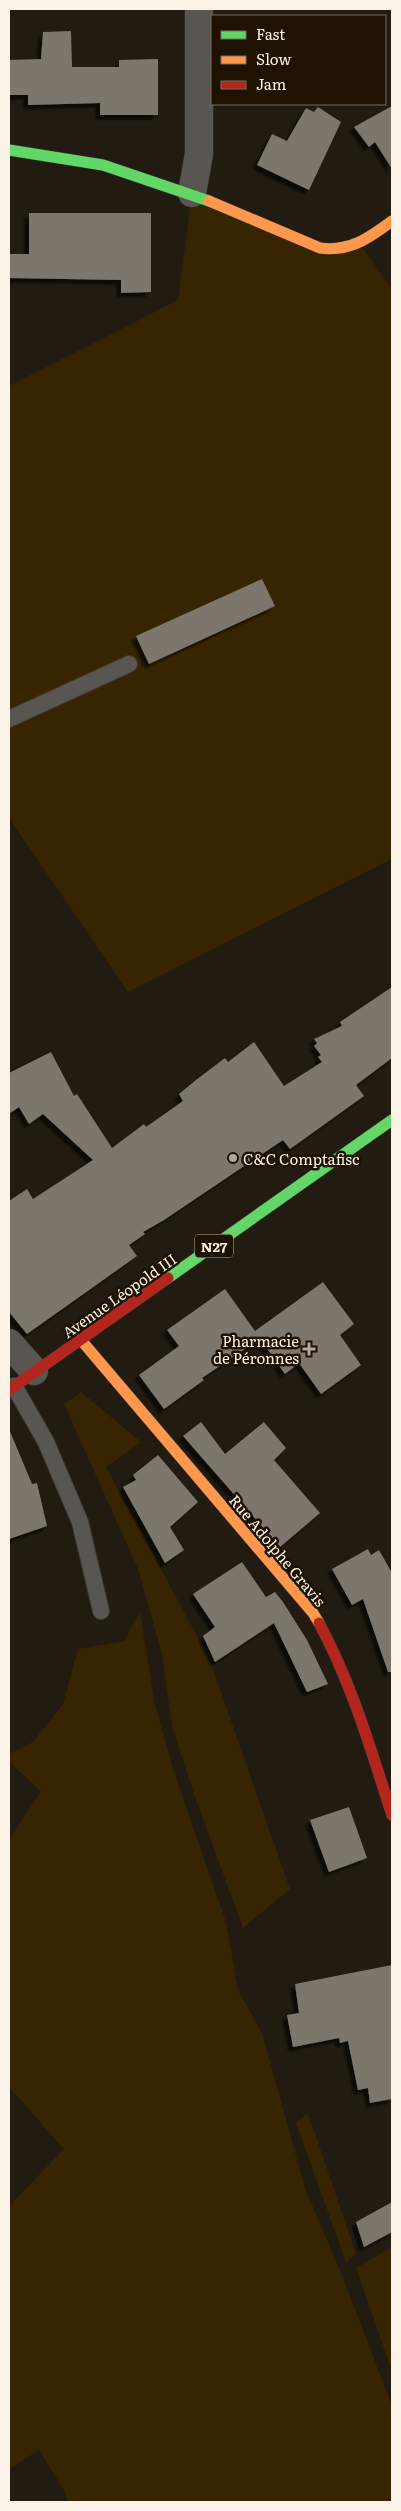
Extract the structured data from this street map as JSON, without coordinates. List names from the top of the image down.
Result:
{
  "streets": {
    "street": ["N27", "Avenue Léopold III", "Rue Adolphe Gravis"]
  },
  "crossings": [
    ["Avenue Léopold III", "Rue Adolphe Gravis"]
  ],
  "places": {
    "other": ["C&C Comptafisc"],
    "health": ["Pharmacie de Péronnes"]
  },
  "legend": ["Fast", "Slow", "Jam"]
}
